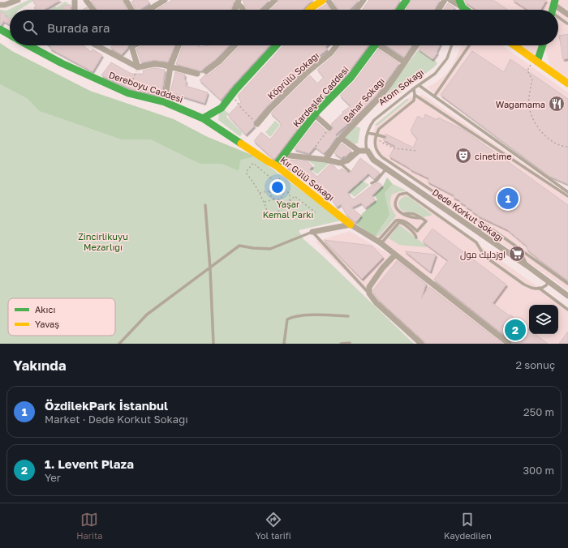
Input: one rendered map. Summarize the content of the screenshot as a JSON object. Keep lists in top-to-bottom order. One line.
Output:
{"streets":{"street":["Köprülü Sokağı","Dereboyu Caddesi","Kardeşler Caddesi","Bahar Sokağı","Kır Gülü Sokağı","Dede Korkut Sokağı"],"lane":["Atom Sokağı"]},"crossings":[["Dereboyu Caddesi","Kır Gülü Sokağı"],["Atom Sokağı","Dede Korkut Sokağı"],["Kardeşler Caddesi","Kır Gülü Sokağı"]],"parks":["Yaşar Kemal Parkı","Zincirlikuyu Mezarlığı"],"places":{"restaurant":["Wagamama"],"theatre":["cinetime"],"supermarket":["اوزدليك مول"]},"legend":["Akıcı","Yavaş"],"page":{"search":"Burada ara","pins":["1","2"],"heading":["Yakında","2 sonuç"],"list":[{"mark":"1","name":"ÖzdilekPark İstanbul","note":"Market · Dede Korkut Sokağı","value":"250 m"},{"mark":"2","name":"1. Levent Plaza","note":"Yer","value":"300 m"}],"nav":["Harita","Yol tarifi","Kaydedilen"]}}
